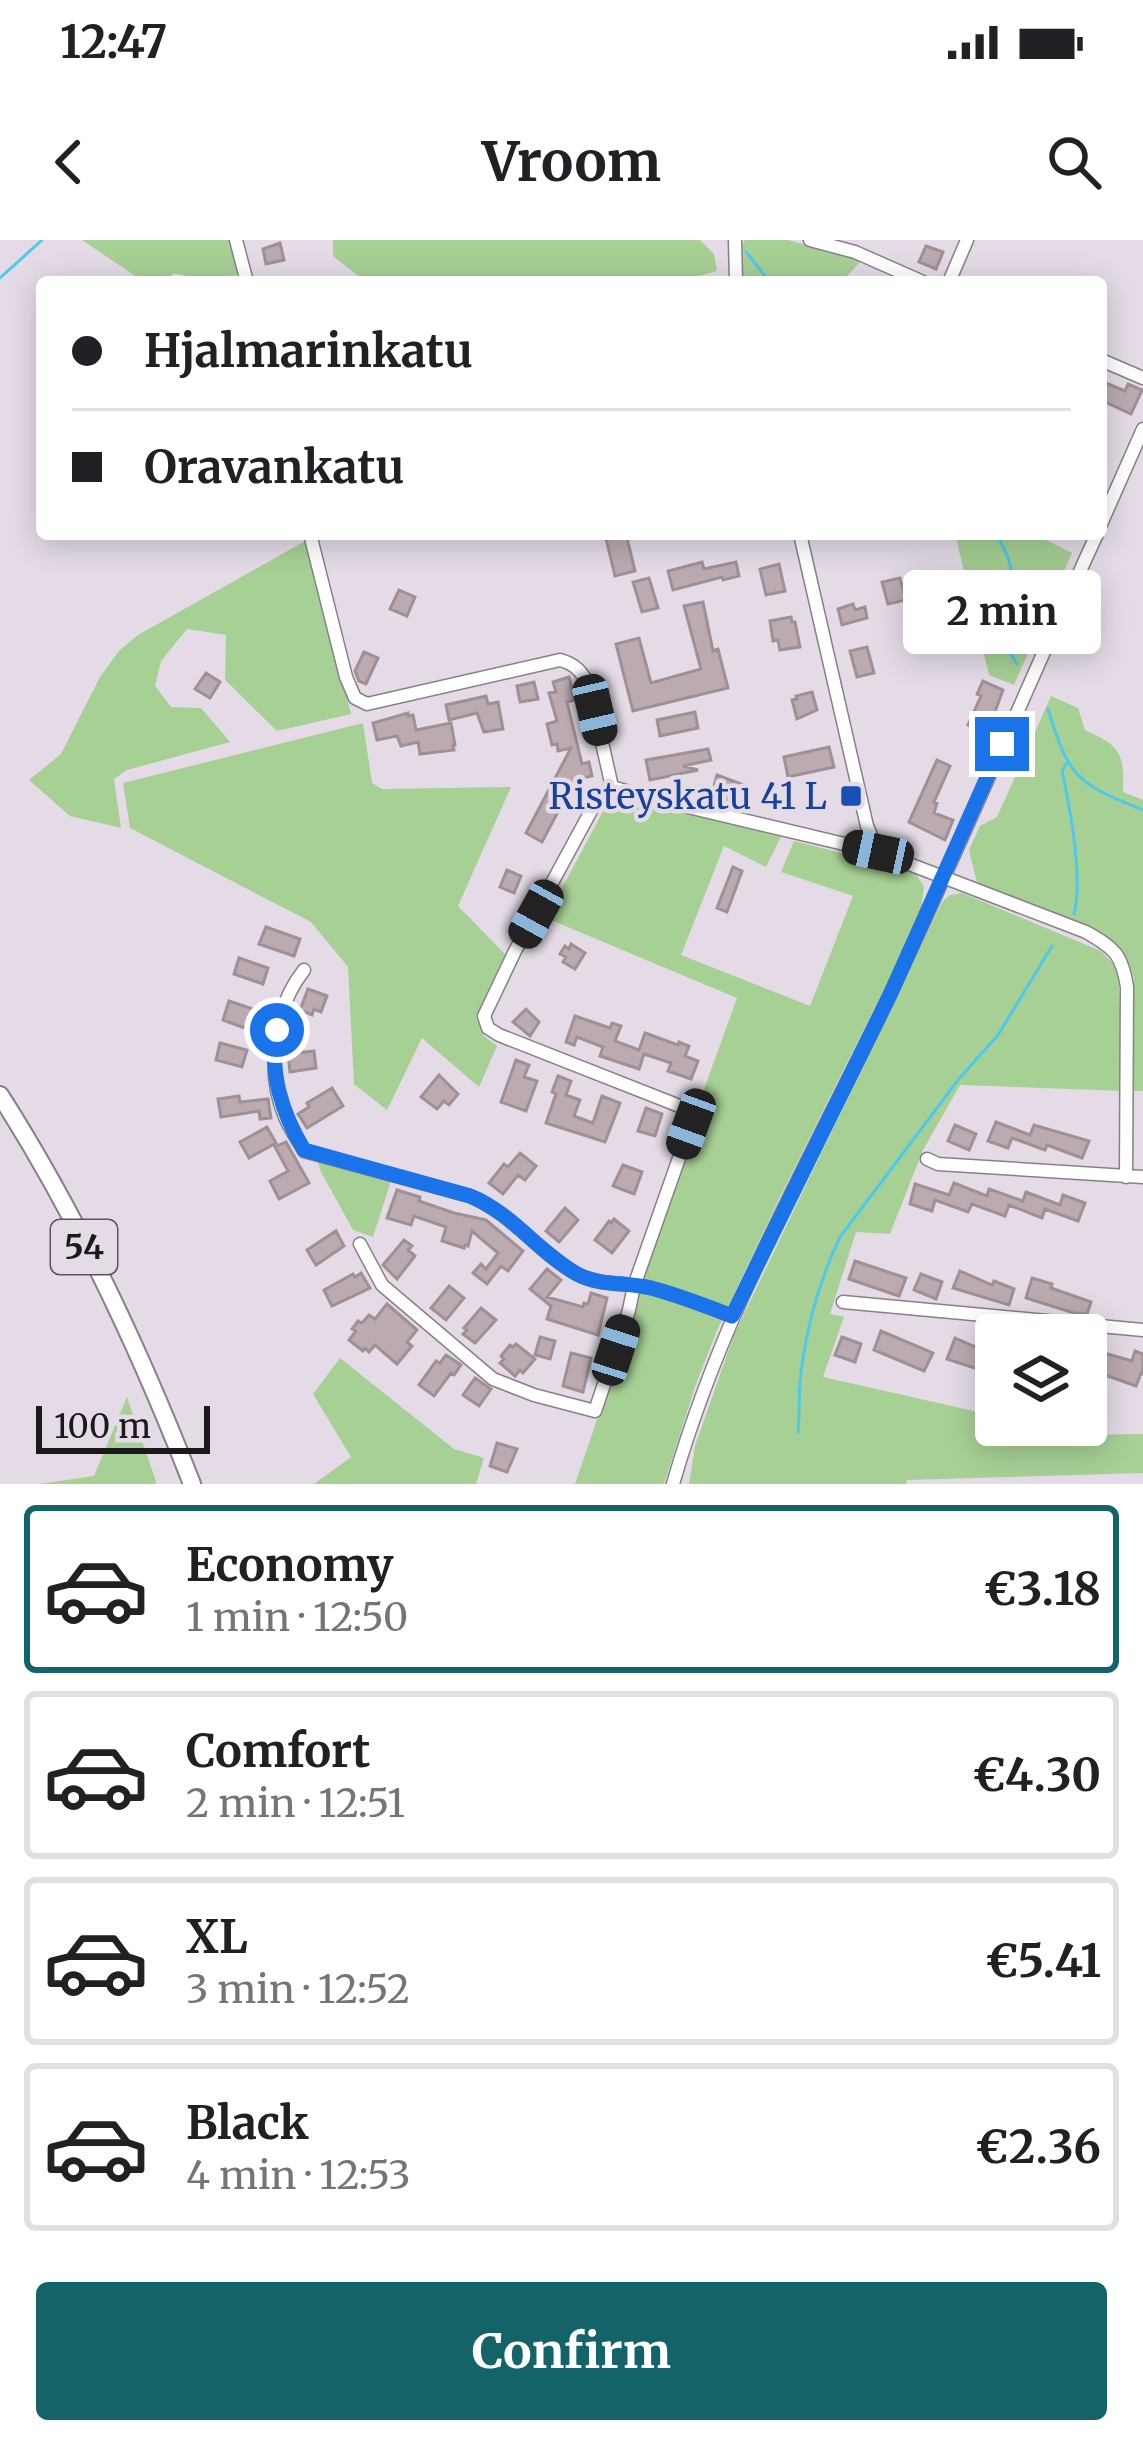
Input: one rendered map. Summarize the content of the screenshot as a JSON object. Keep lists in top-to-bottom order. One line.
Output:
{"streets":{"main road":["54"]},"places":{"transit":["Risteyskatu 41 L"]},"scale_bar":"100 m","page":{"status":"12:47","header":"Vroom","banner":["Hjalmarinkatu","Oravankatu"],"bubble":"2 min","scale":"100 m","list":[{"name":"Economy","note":"1 min · 12:50","value":"€3.18"},{"name":"Comfort","note":"2 min · 12:51","value":"€4.30"},{"name":"XL","note":"3 min · 12:52","value":"€5.41"},{"name":"Black","note":"4 min · 12:53","value":"€2.36"}],"buttons":"Confirm"}}
